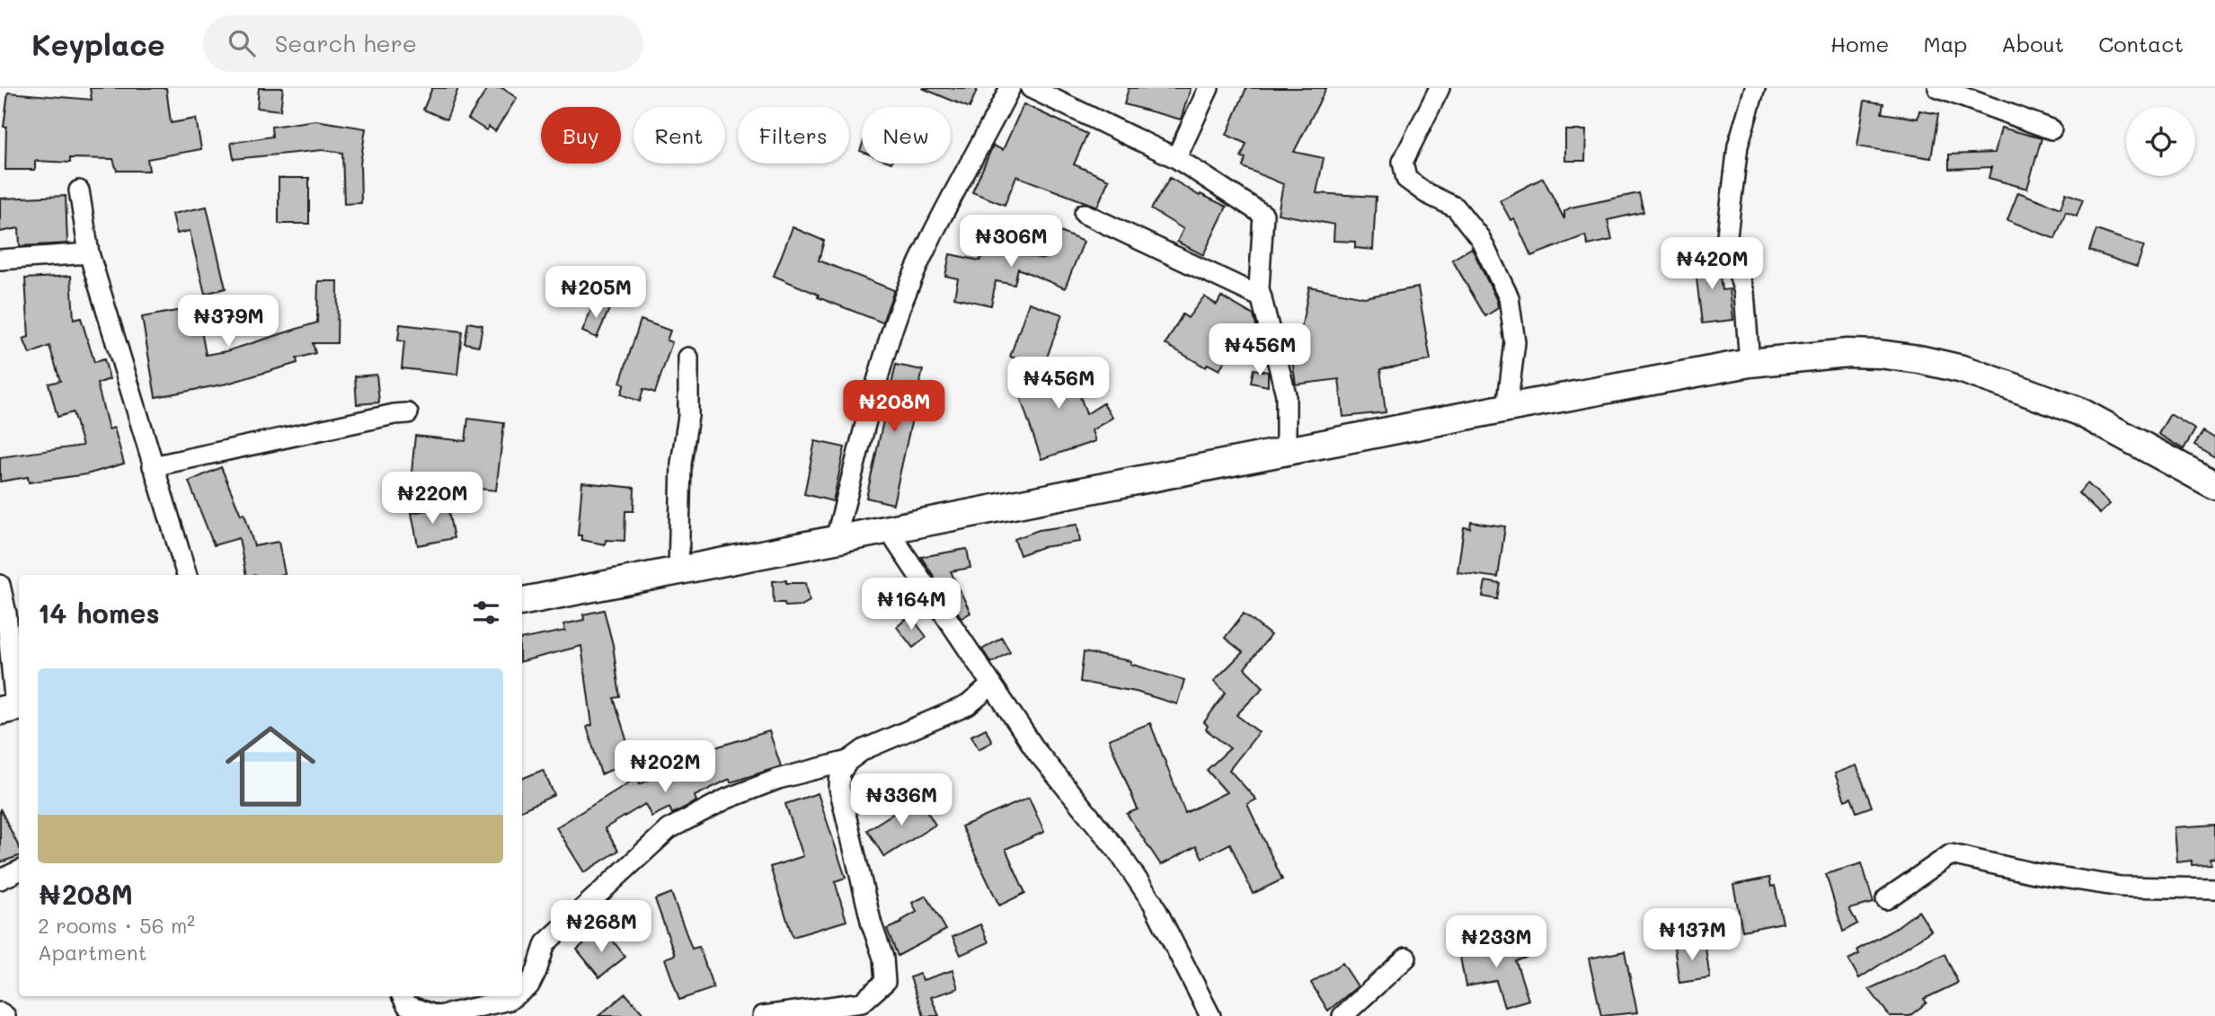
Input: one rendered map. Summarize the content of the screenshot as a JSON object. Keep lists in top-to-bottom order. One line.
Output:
{"page":{"header":"Keyplace","search":"Search here","nav":["Home","Map","About","Contact"],"chip":["Buy","Rent","Filters","New"],"price":["₦306M","₦420M","₦205M","₦379M","₦456M","₦456M","₦208M","₦220M","₦164M","₦202M","₦336M","₦268M","₦137M","₦233M"],"heading":"14 homes","list":[{"name":"₦208M","note":"2 rooms · 56 m² · Apartment"}]}}
